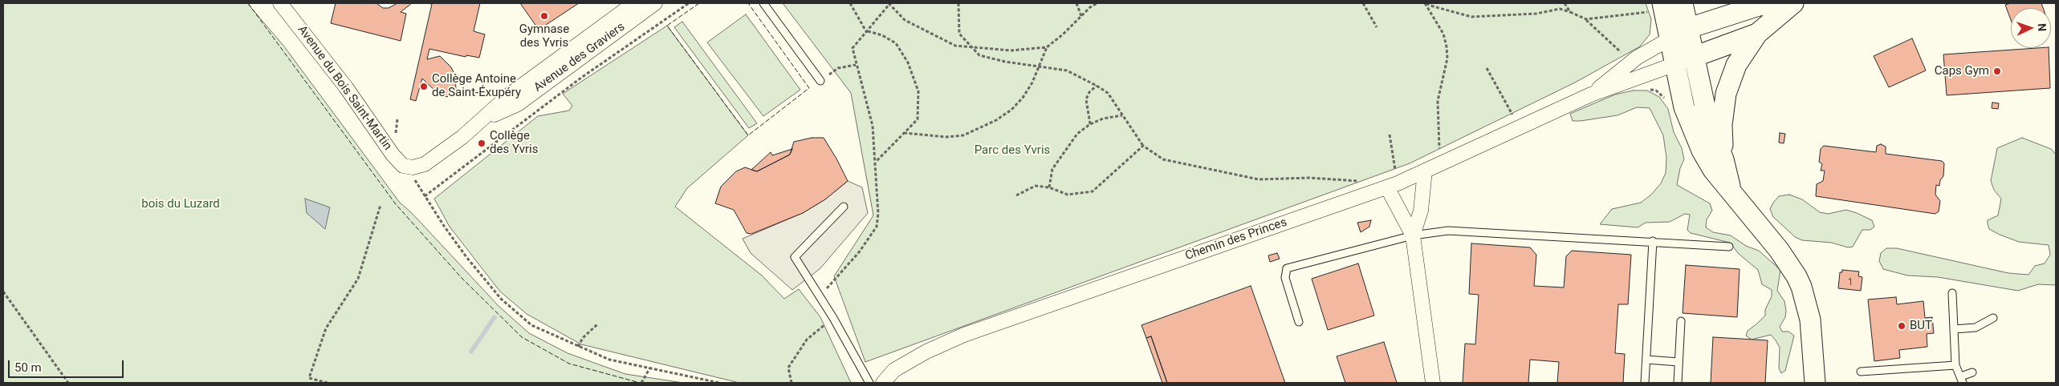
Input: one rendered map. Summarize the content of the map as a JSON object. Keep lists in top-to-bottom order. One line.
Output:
{"streets":{"street":["Avenue des Graviers","Avenue du Bois Saint-Martin","Chemin des Princes"]},"crossings":[["Avenue des Graviers","Avenue du Bois Saint-Martin"]],"parks":["Parc des Yvris","bois du Luzard"],"places":["Gymnase des Yvris","Caps Gym","Collège Antoine de Saint-Éxupéry","Collège des Yvris","BUT"],"house_numbers":["1"],"scale_bar":"50 m","north":"right"}
